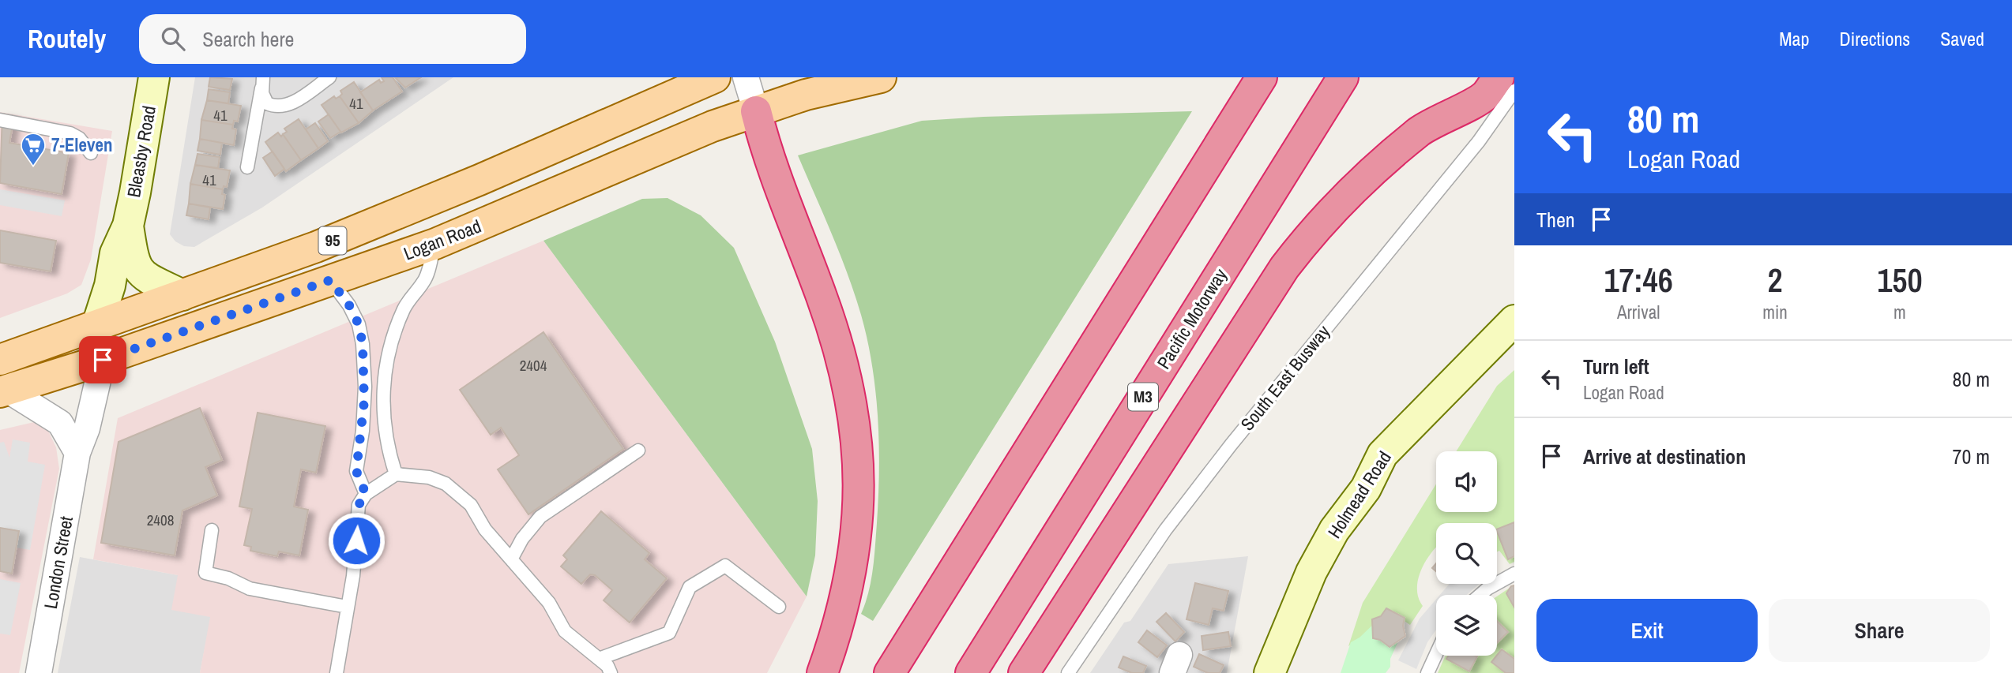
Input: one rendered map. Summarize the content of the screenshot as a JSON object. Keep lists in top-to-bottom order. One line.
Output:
{"streets":{"highway":["Pacific Motorway","M3"],"main road":["Logan Road","95"],"street":["Bleasby Road","Holmead Road","London Street"],"lane":["South East Busway"]},"crossings":[["Bleasby Road","95"],["Logan Road","London Street"]],"places":{"supermarket":["7-Eleven"]},"house_numbers":["41","41","41","2404","2408"],"page":{"header":"Routely","search":"Search here","nav":["Map","Directions","Saved"],"turn":["80 m","Logan Road"],"then":"Then","eta":["17:46","Arrival","2","min","150","m"],"list":[{"name":"Turn left","note":"Logan Road","value":"80 m"},{"name":"Arrive at destination","value":"70 m"}],"buttons":["Exit","Share"]}}
